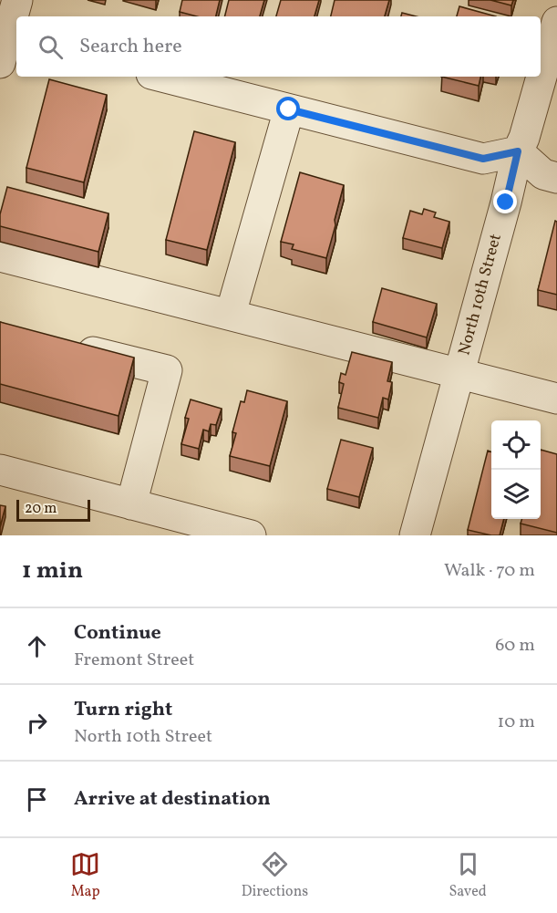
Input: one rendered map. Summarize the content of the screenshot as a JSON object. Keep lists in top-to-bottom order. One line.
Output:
{"streets":{"street":["North 10th Street"]},"scale_bar":"20 m","page":{"search":"Search here","scale":"20 m","heading":["1 min","Walk · 70 m"],"list":[["Continue","Fremont Street","60 m"],["Turn right","North 10th Street","10 m"],"Arrive at destination"],"nav":["Map","Directions","Saved"]}}
